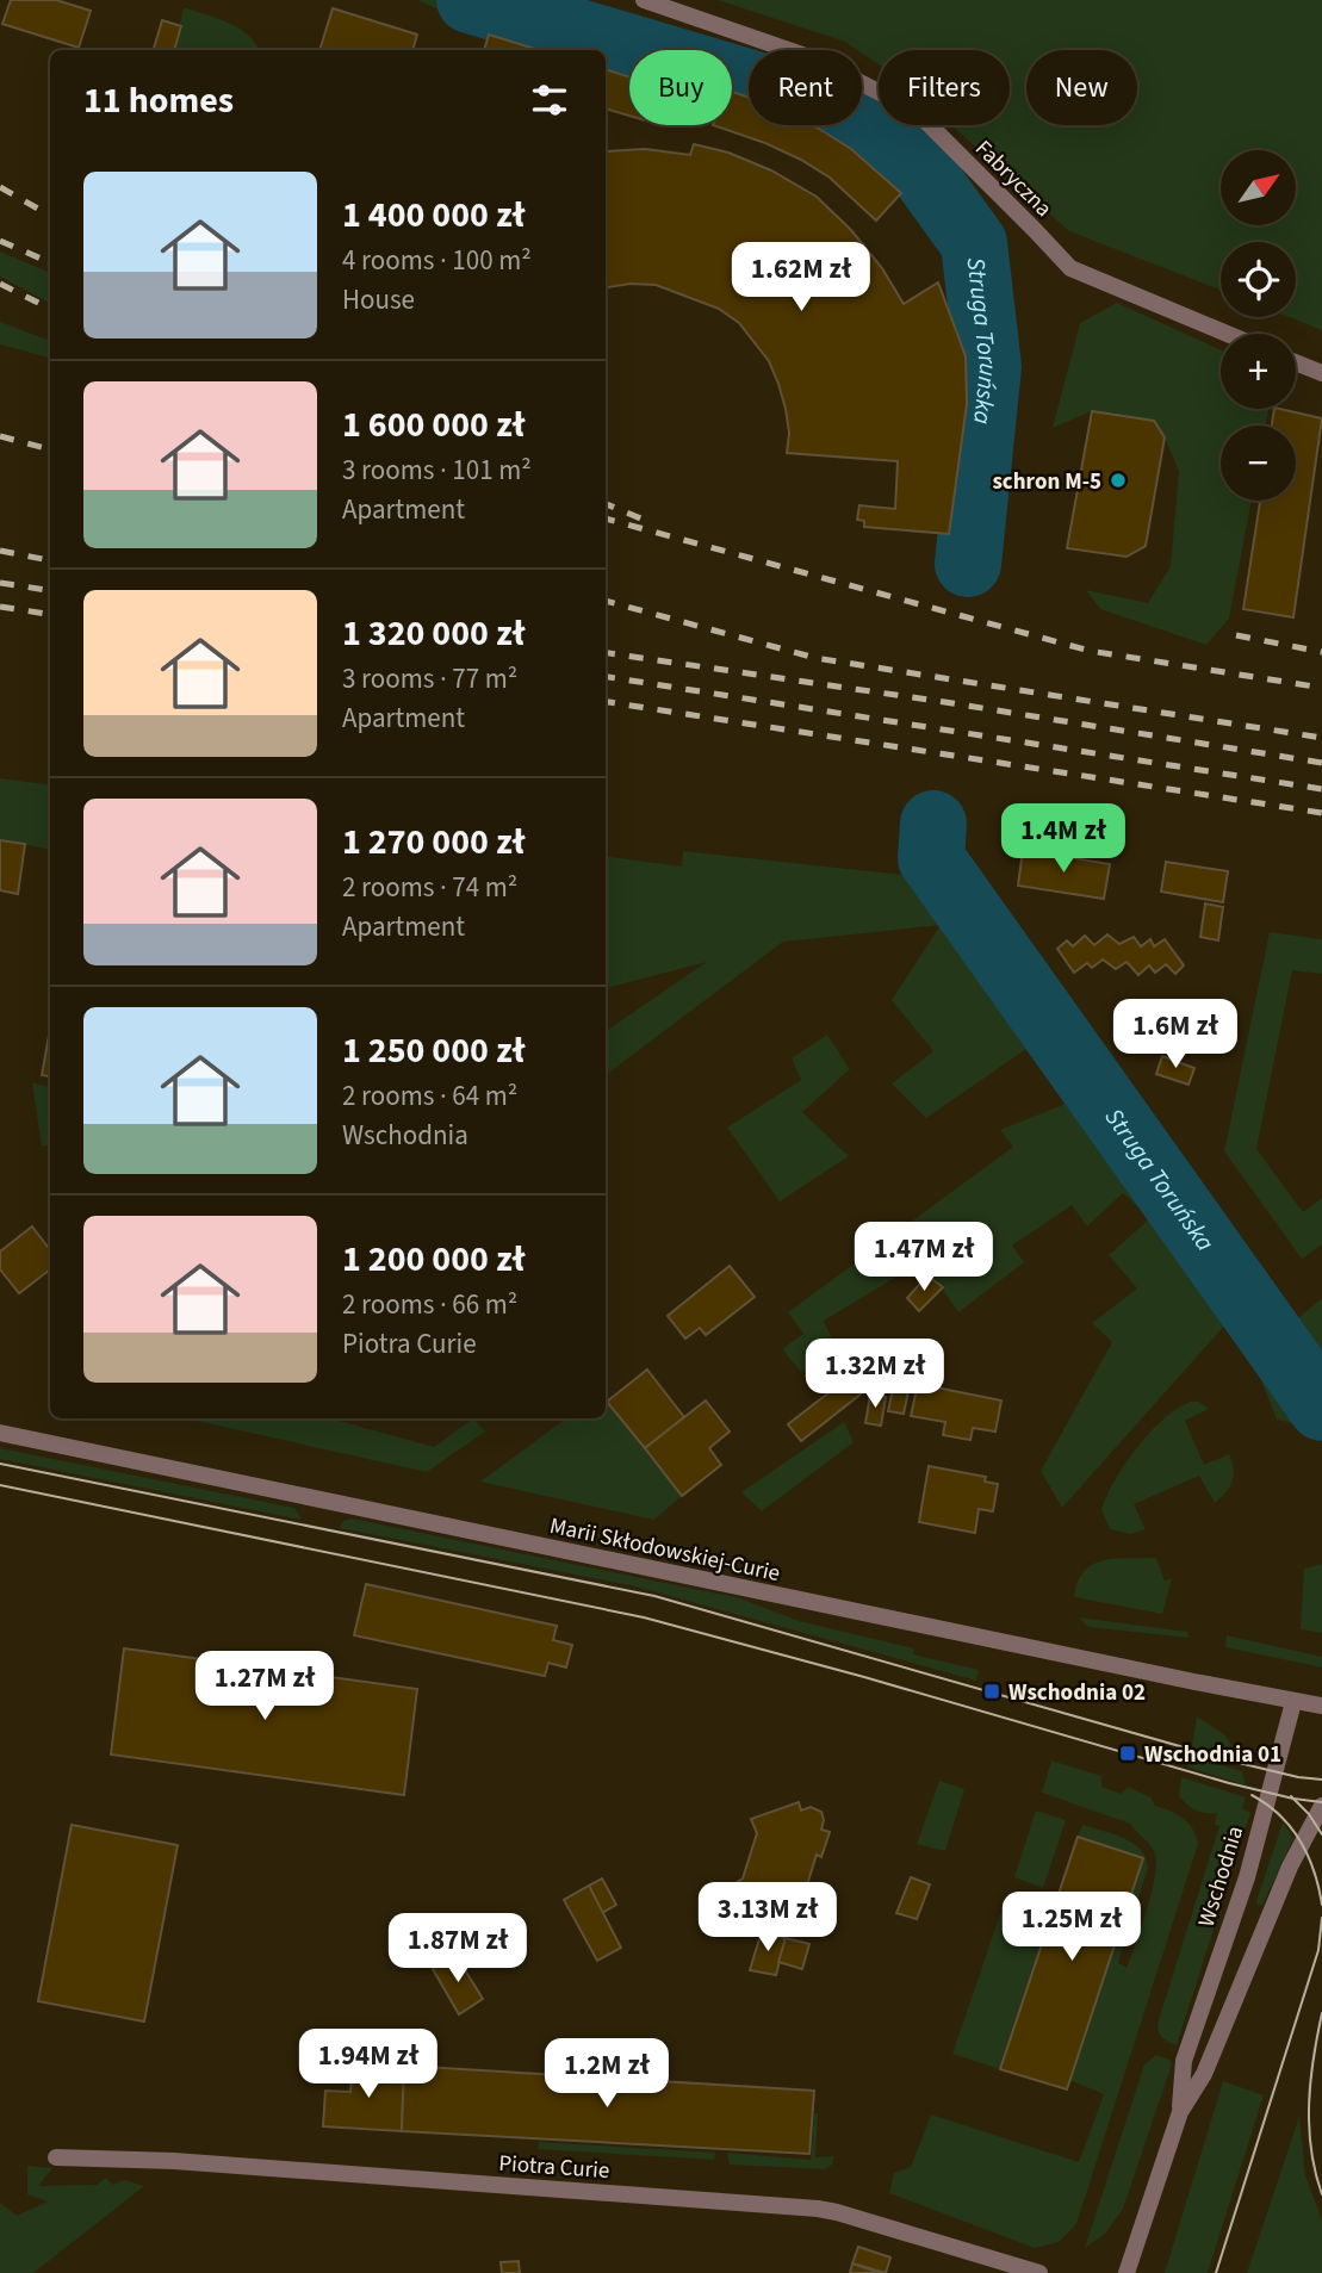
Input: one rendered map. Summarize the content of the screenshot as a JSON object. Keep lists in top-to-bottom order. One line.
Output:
{"streets":{"street":["Fabryczna","Marii Skłodowskiej-Curie","Wschodnia","Piotra Curie"]},"crossings":[["Marii Skłodowskiej-Curie","Wschodnia"]],"water":["Struga Toruńska"],"places":{"other":["schron M-5"],"transit":["Wschodnia 02","Wschodnia 01"]},"north":"top right","page":{"chip":["Buy","Rent","Filters","New"],"heading":"11 homes","map_buttons":["+","−"],"list":[{"name":"1 400 000 zł","note":"4 rooms · 100 m² · House"},{"name":"1 600 000 zł","note":"3 rooms · 101 m² · Apartment"},{"name":"1 320 000 zł","note":"3 rooms · 77 m² · Apartment"},{"name":"1 270 000 zł","note":"2 rooms · 74 m² · Apartment"},{"name":"1 250 000 zł","note":"2 rooms · 64 m² · Wschodnia"},{"name":"1 200 000 zł","note":"2 rooms · 66 m² · Piotra Curie"}],"price":["1.62M zł","1.4M zł","1.6M zł","1.47M zł","1.32M zł","1.27M zł","3.13M zł","1.25M zł","1.87M zł","1.94M zł","1.2M zł"]}}
